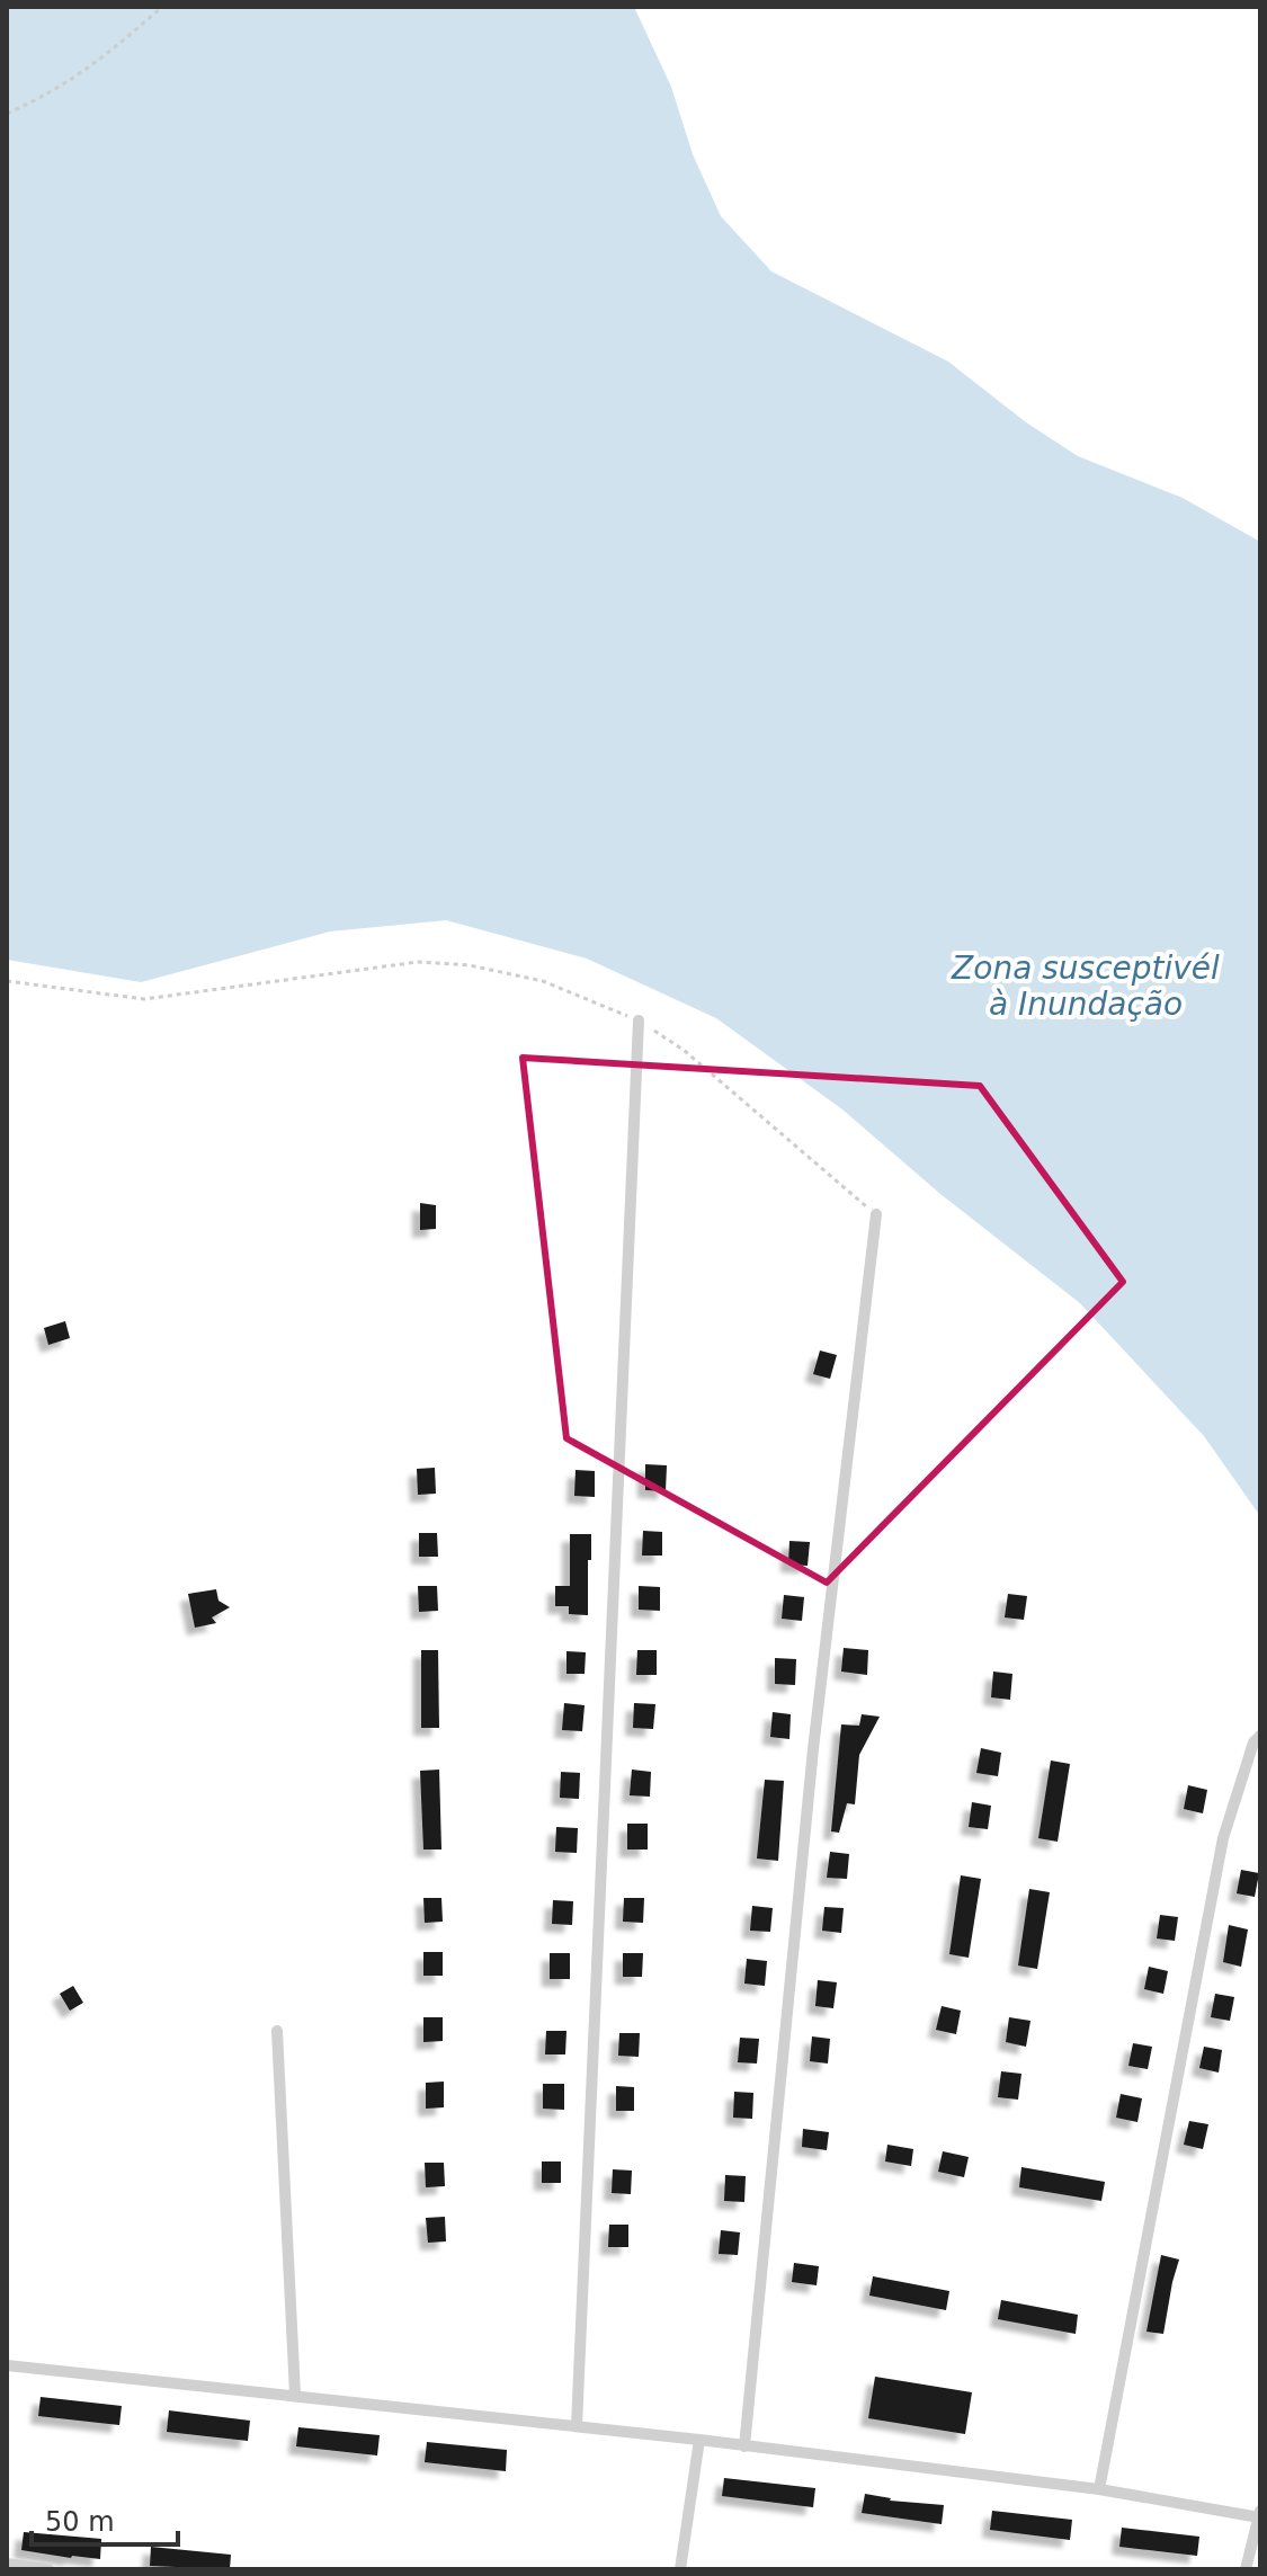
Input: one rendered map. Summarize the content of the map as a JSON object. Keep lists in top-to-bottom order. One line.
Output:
{"water":["Zona susceptivél à Inundação"],"scale_bar":"50 m"}
